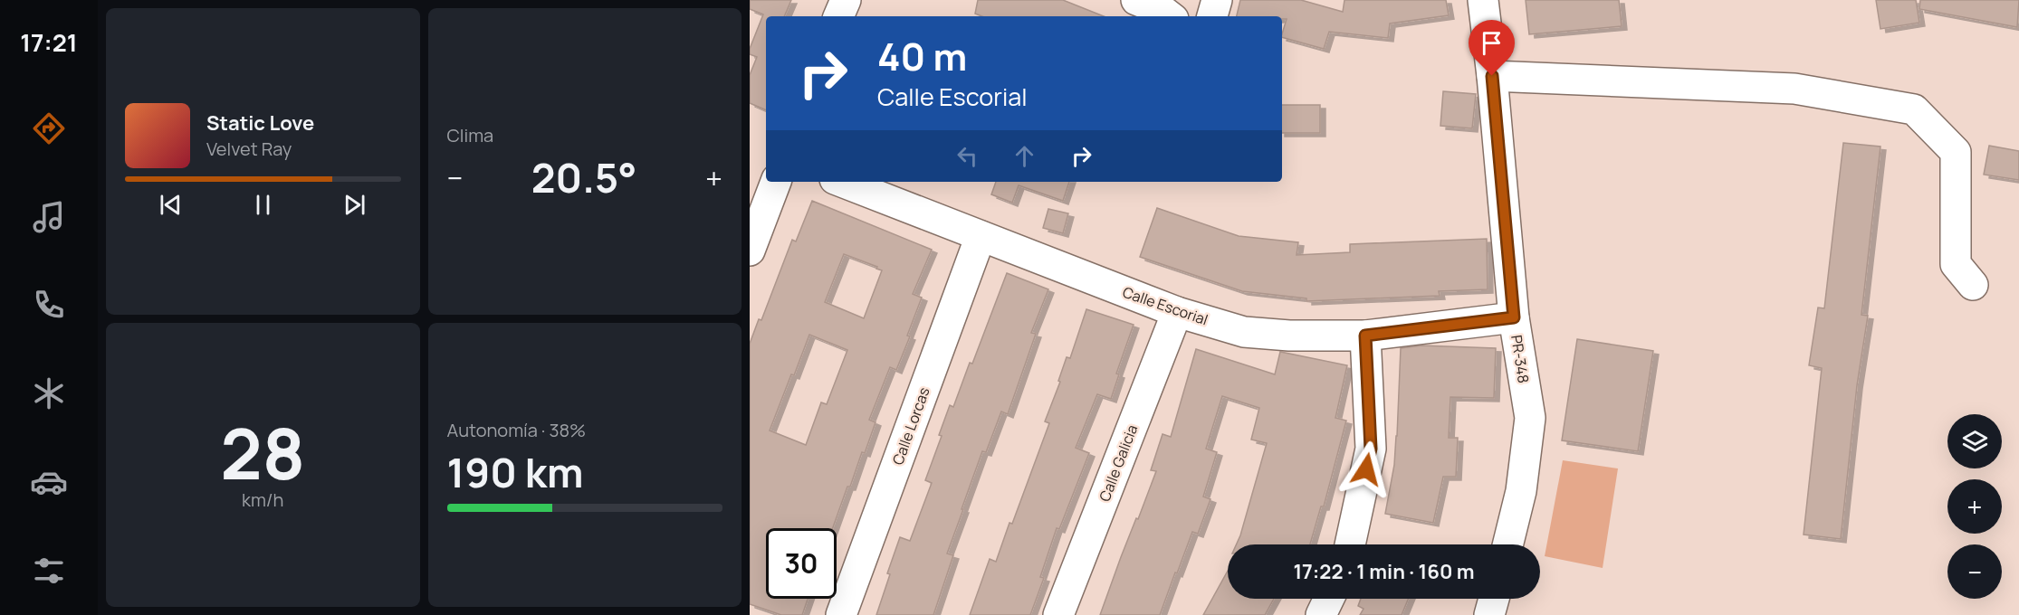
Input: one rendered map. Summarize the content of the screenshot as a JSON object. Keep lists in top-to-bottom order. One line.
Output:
{"streets":{"street":["Calle Escorial","PR-348","Calle Lorcas","Calle Galicia"]},"crossings":[["Calle Escorial","PR-348"],["Calle Escorial","Calle Lorcas"],["Calle Escorial","Calle Galicia"]],"page":{"tabs":"17:21","tile":["Clima",["28","km/h"],["Autonomía · 38%","190 km"]],"turn":["40 m","Calle Escorial"],"song":["Static Love","Velvet Ray"],"heat":["−","20.5°","+"],"map_buttons":["+","−"],"limit":"30","trip":"17:22 · 1 min · 160 m"}}
